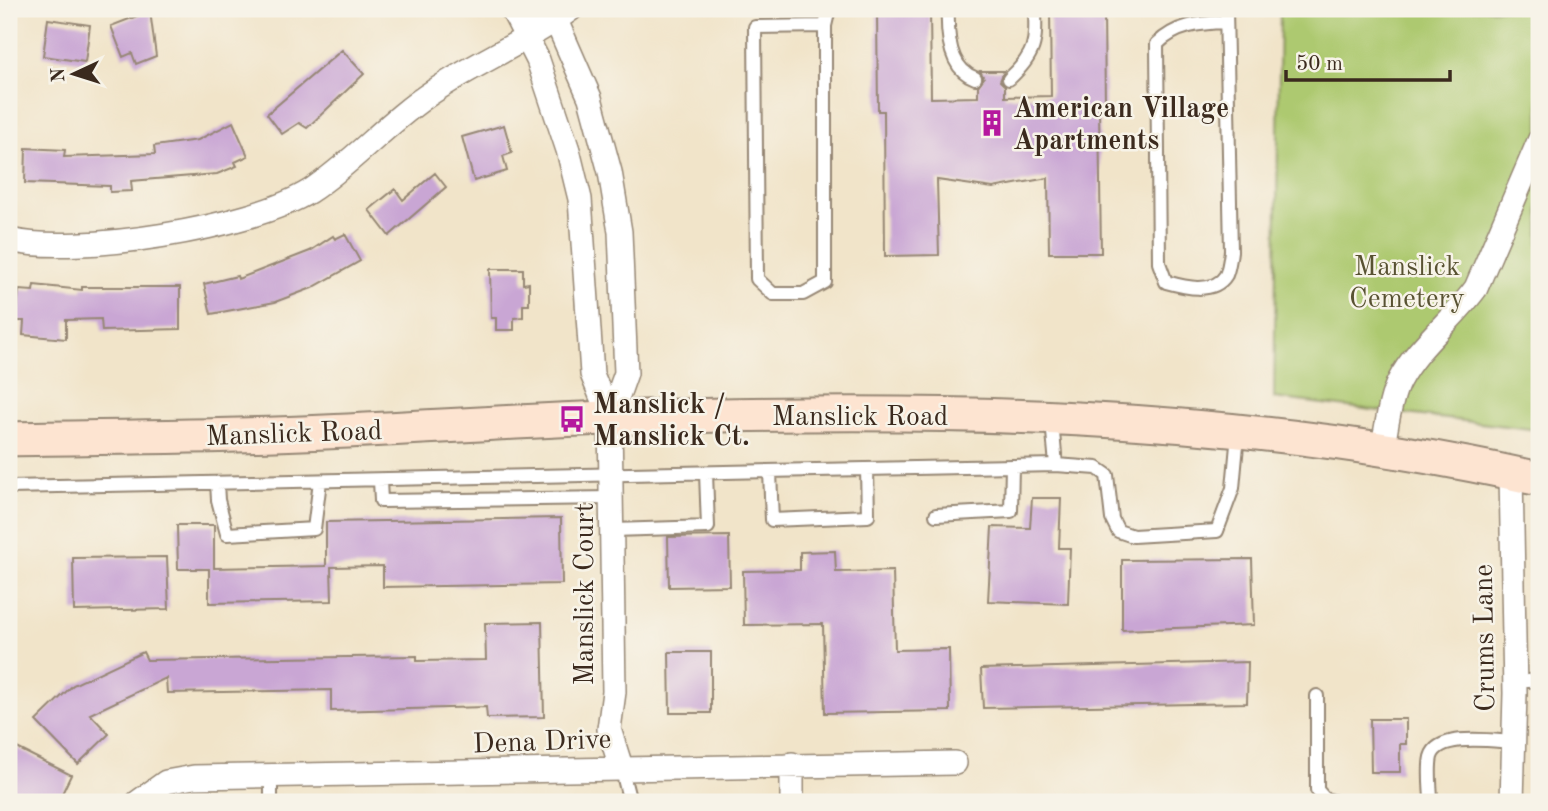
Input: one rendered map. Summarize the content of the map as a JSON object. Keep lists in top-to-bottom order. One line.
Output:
{"streets":{"main road":["Manslick Road"],"street":["Manslick Court","Crums Lane","Dena Drive"]},"crossings":[["Manslick Road","Manslick Court"],["Manslick Road","Crums Lane"],["Manslick Court","Dena Drive"]],"parks":["Manslick Cemetery"],"places":{"building":["American Village Apartments"],"bus stop":["Manslick / Manslick Ct."]},"scale_bar":"50 m","north":"left"}
